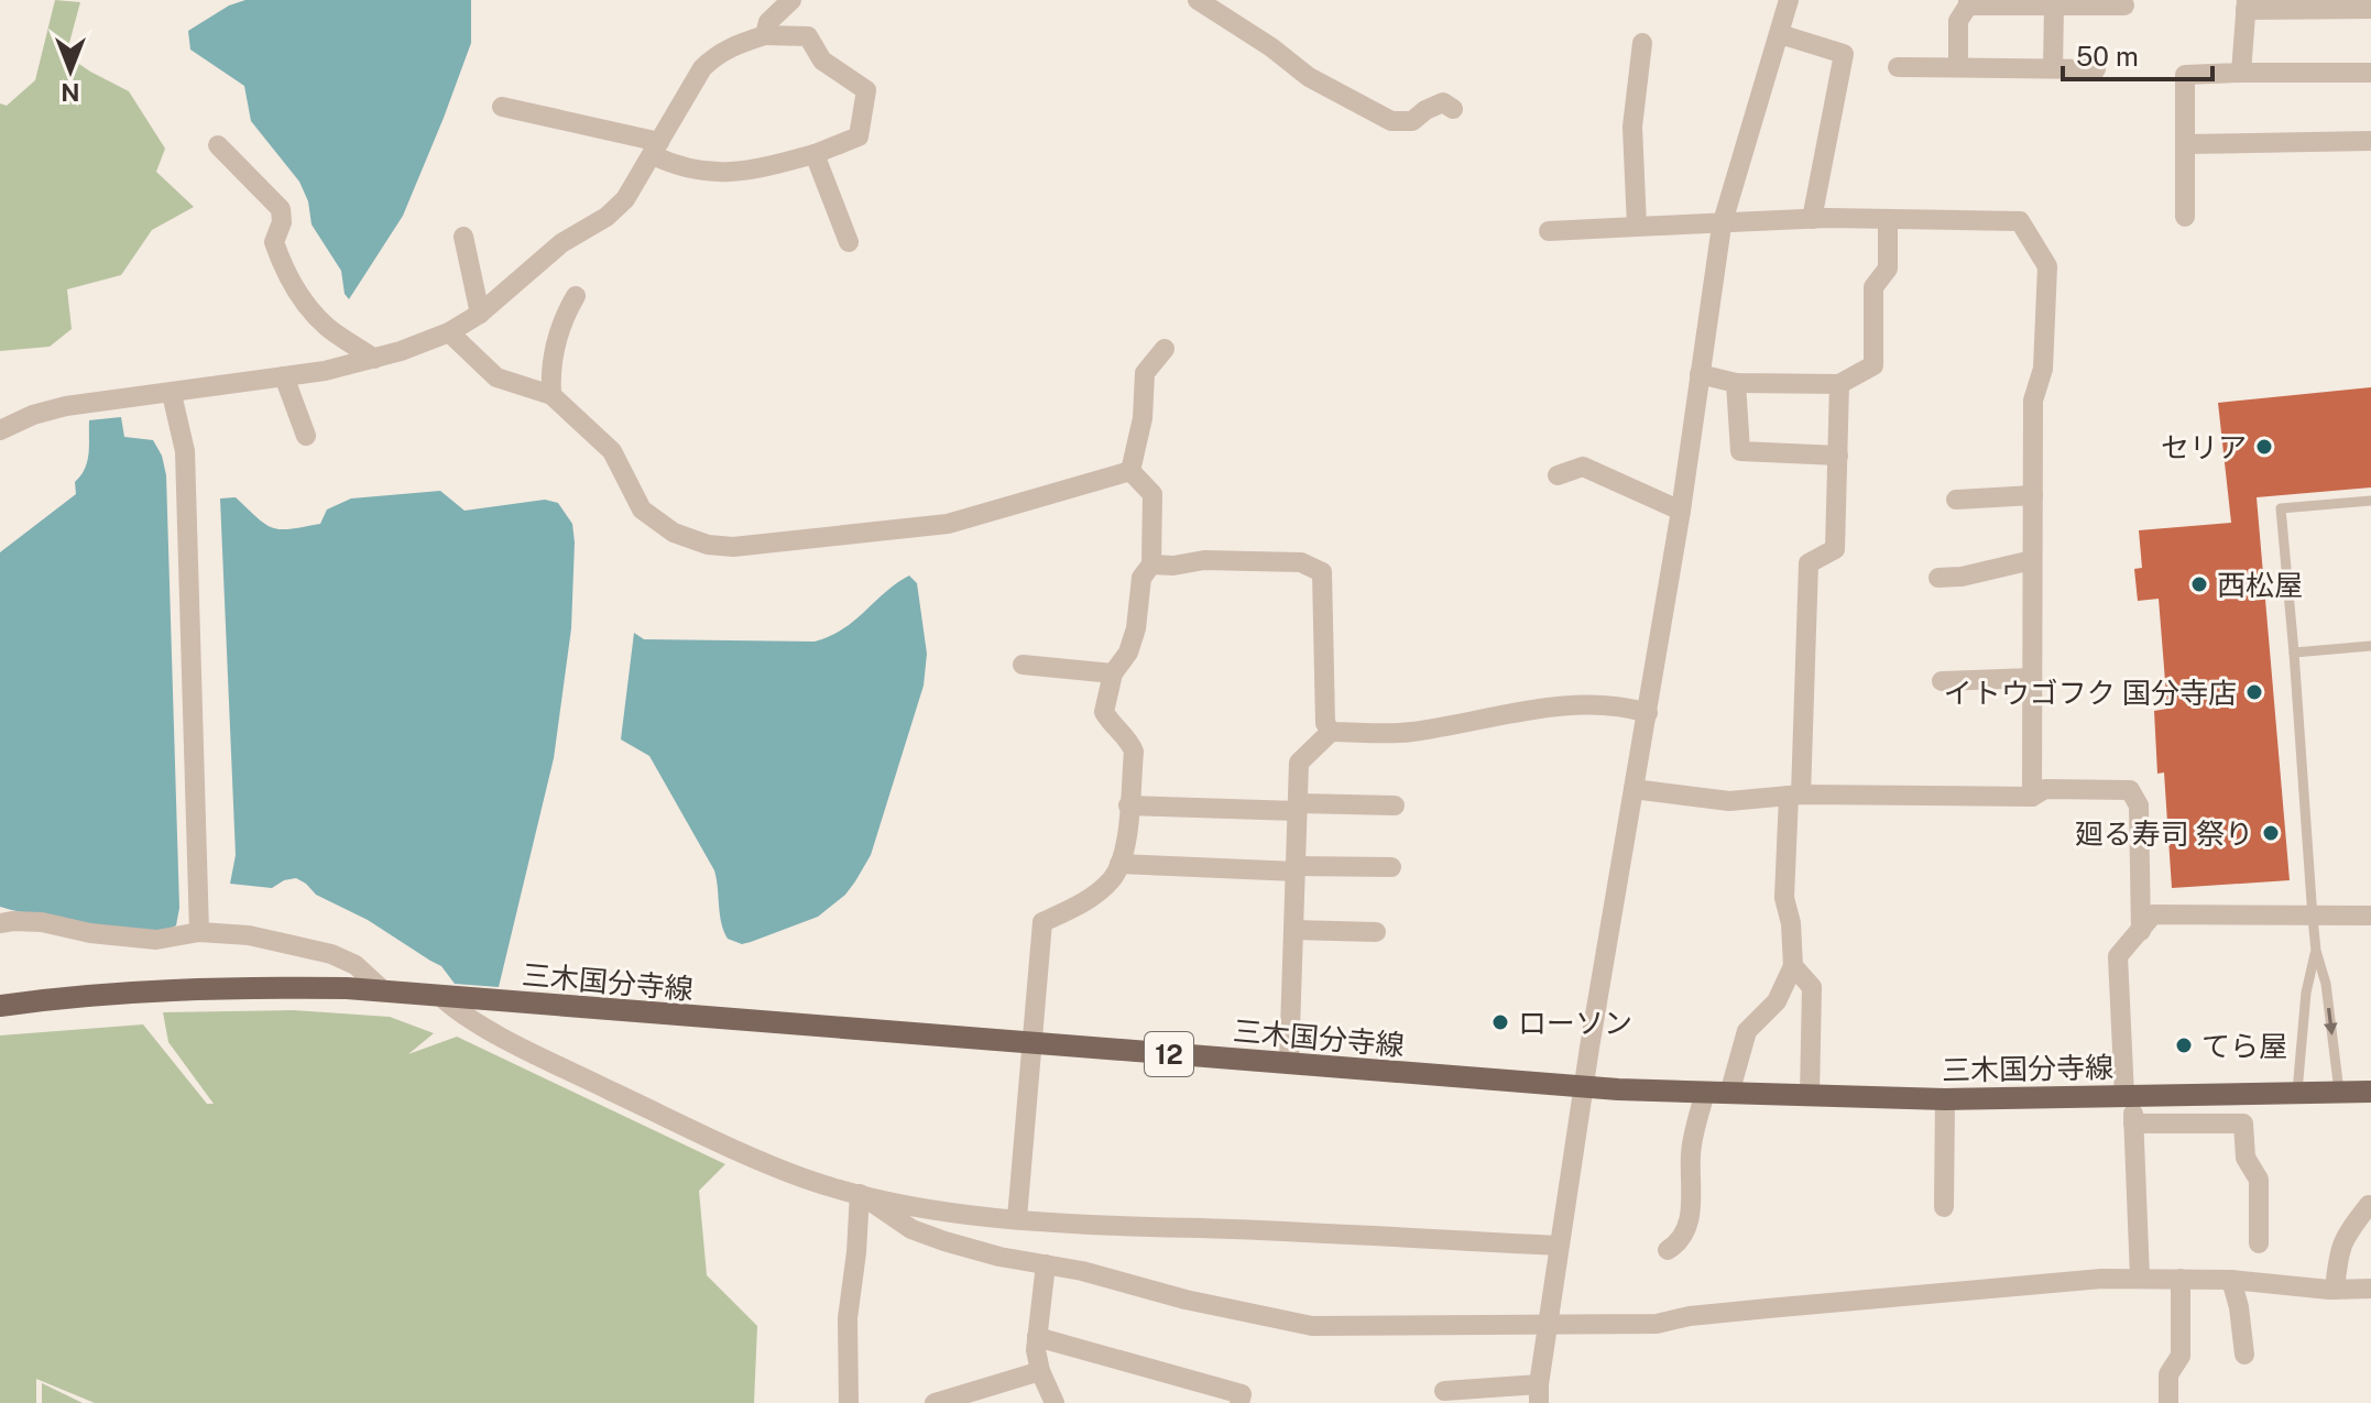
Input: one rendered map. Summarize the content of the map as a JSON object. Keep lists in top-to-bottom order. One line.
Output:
{"streets":{"main road":["三木国分寺線","12"]},"places":["セリア","西松屋","イトウゴフク 国分寺店","廻る寿司 祭り","ローソン","てら屋"],"scale_bar":"50 m","north":"bottom"}
